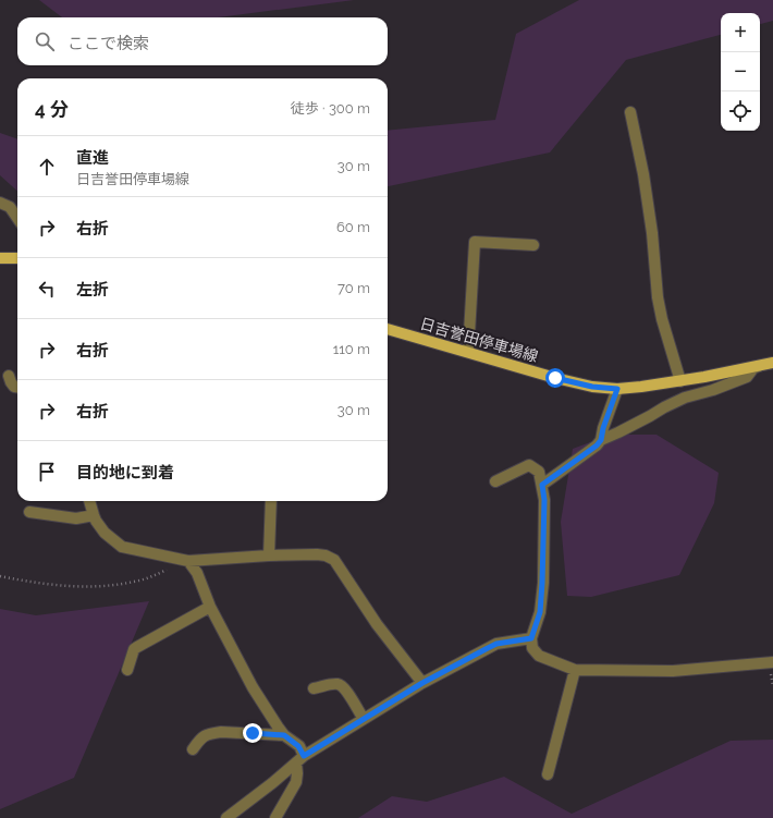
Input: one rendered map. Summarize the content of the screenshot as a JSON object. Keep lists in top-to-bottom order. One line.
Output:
{"streets":{"main road":["日吉誉田停車場線"]},"page":{"map_buttons":["+","−"],"search":"ここで検索","heading":["4 分","徒歩 · 300 m"],"list":[["直進","日吉誉田停車場線","30 m"],["右折","60 m"],["左折","70 m"],["右折","110 m"],["右折","30 m"],"目的地に到着"]}}
